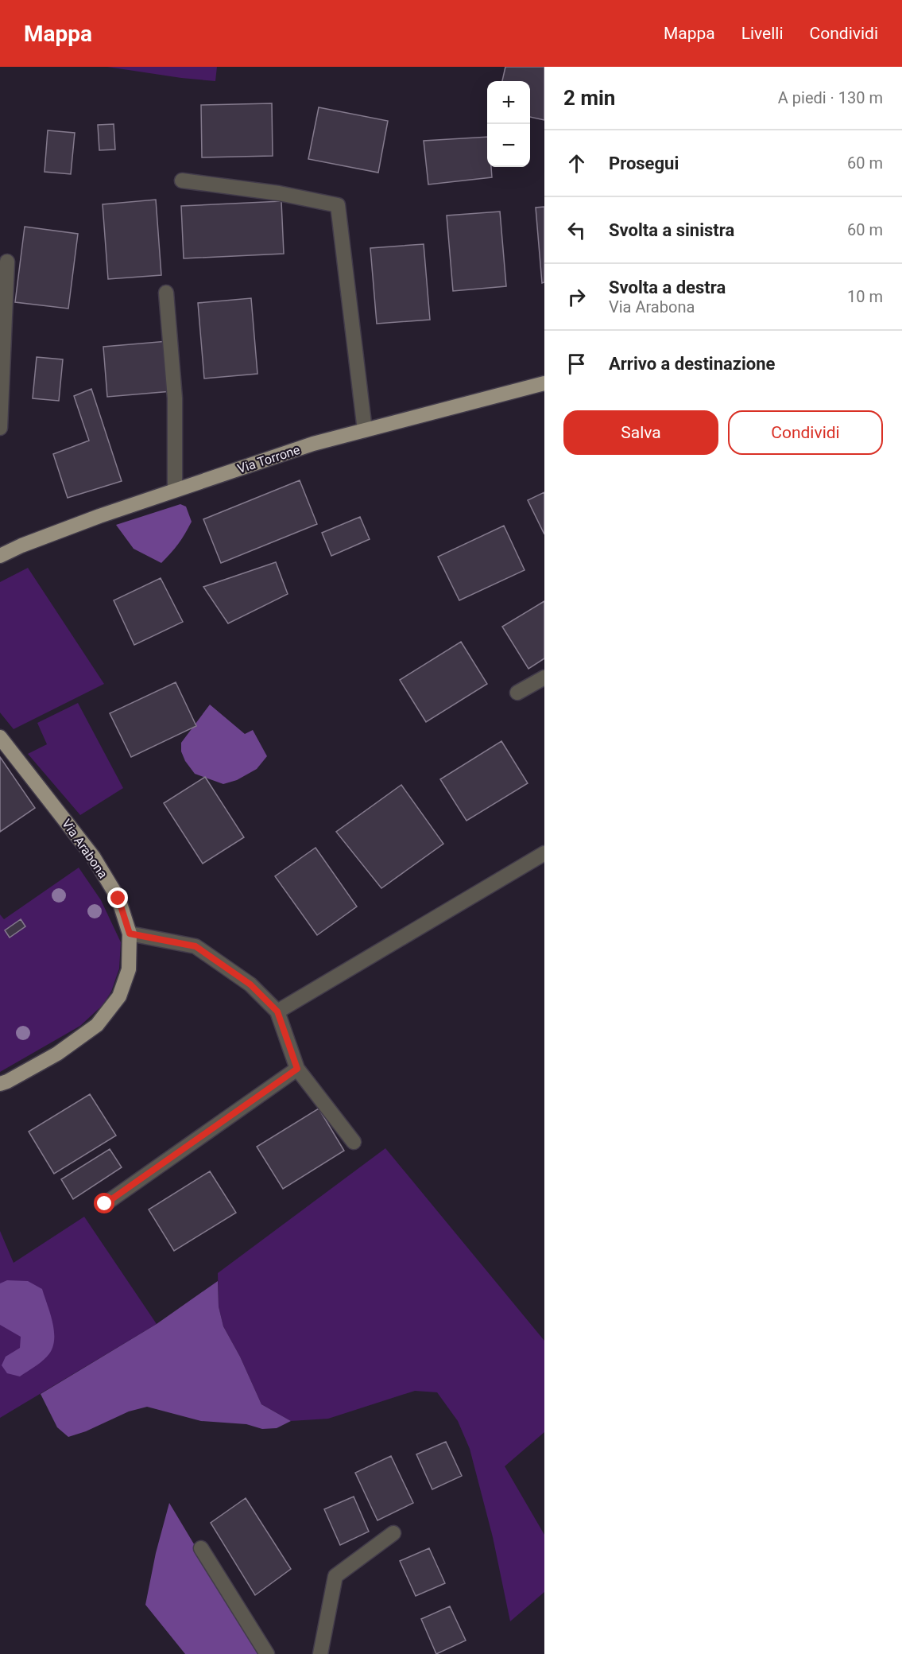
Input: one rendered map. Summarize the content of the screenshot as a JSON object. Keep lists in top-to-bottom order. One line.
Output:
{"streets":{"main road":["Via Torrone","Via Arabona"]},"page":{"header":"Mappa","nav":["Mappa","Livelli","Condividi"],"heading":["2 min","A piedi · 130 m"],"map_buttons":["+","−"],"list":[["Prosegui","60 m"],["Svolta a sinistra","60 m"],["Svolta a destra","Via Arabona","10 m"],"Arrivo a destinazione"],"buttons":["Salva","Condividi"]}}
